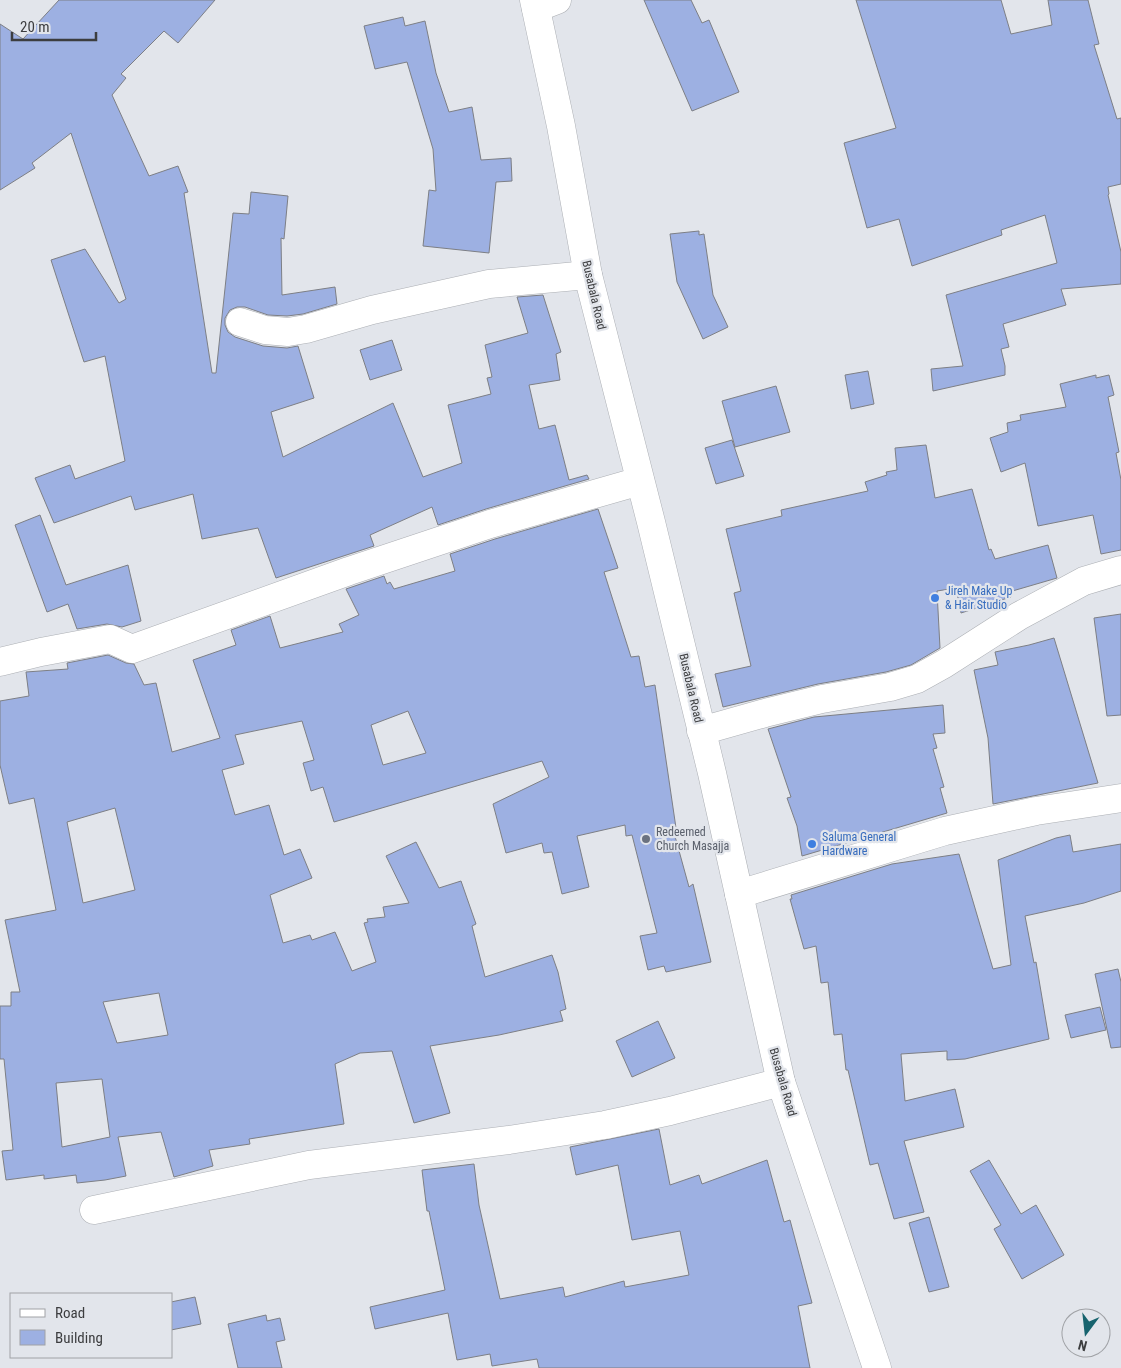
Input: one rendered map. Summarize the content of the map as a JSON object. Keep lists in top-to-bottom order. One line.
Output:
{"streets":{"street":["Busabala Road"]},"places":["Jireh Make Up & Hair Studio","Redeemed Church Masajja","Saluma General Hardware"],"legend":["Road","Building"],"scale_bar":"20 m","north":"bottom"}
